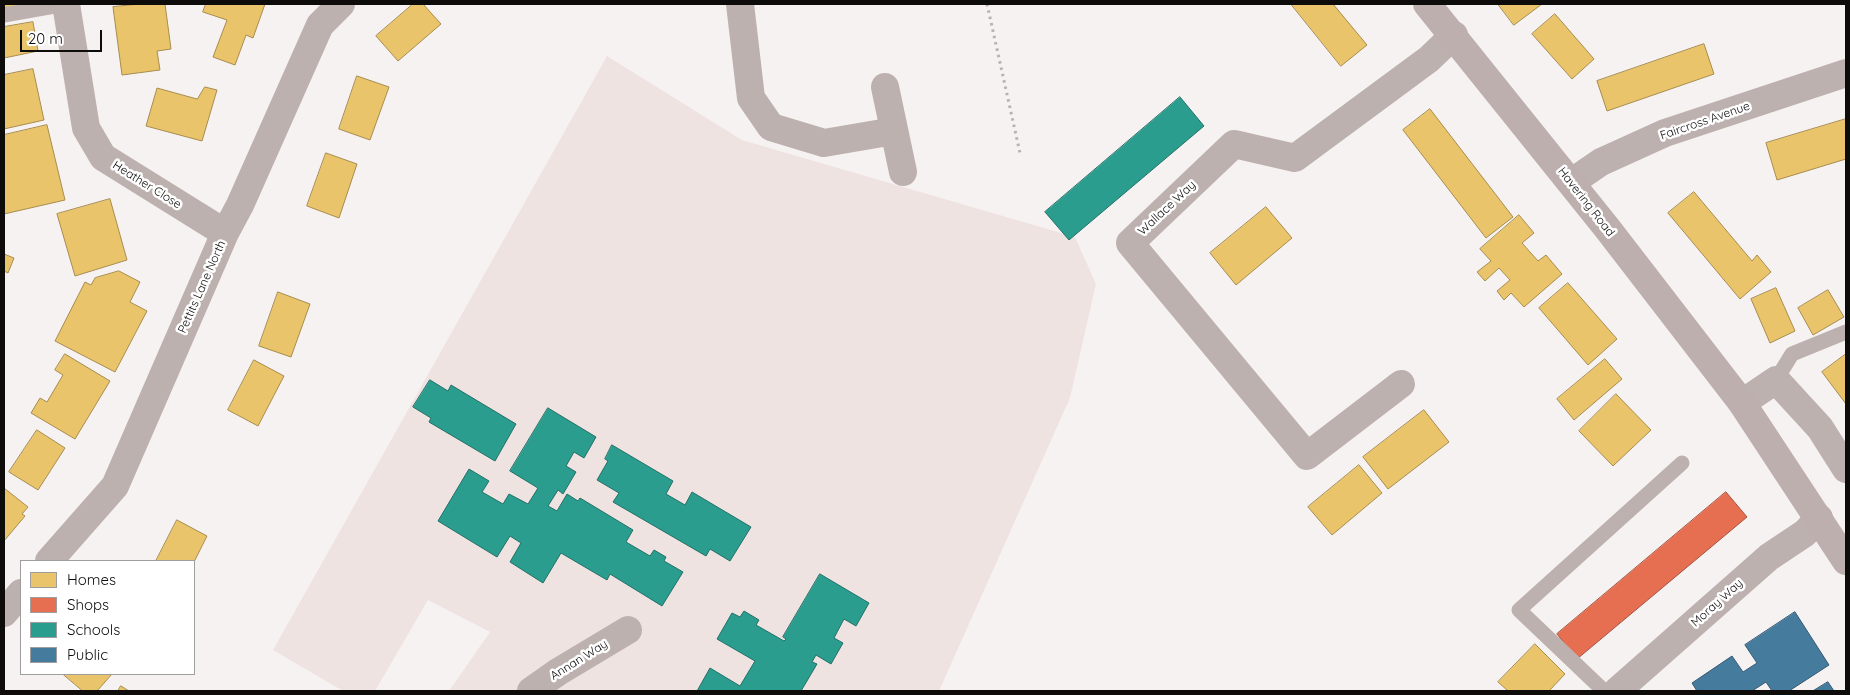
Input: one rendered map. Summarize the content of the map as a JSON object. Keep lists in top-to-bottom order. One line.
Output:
{"streets":{"main road":["Havering Road"],"street":["Faircross Avenue","Heather Close","Wallace Way","Pettits Lane North","Moray Way","Annan Way"]},"crossings":[["Faircross Avenue","Havering Road"],["Heather Close","Pettits Lane North"],["Havering Road","Wallace Way"],["Havering Road","Moray Way"]],"legend":["Homes","Shops","Schools","Public"],"scale_bar":"20 m"}
